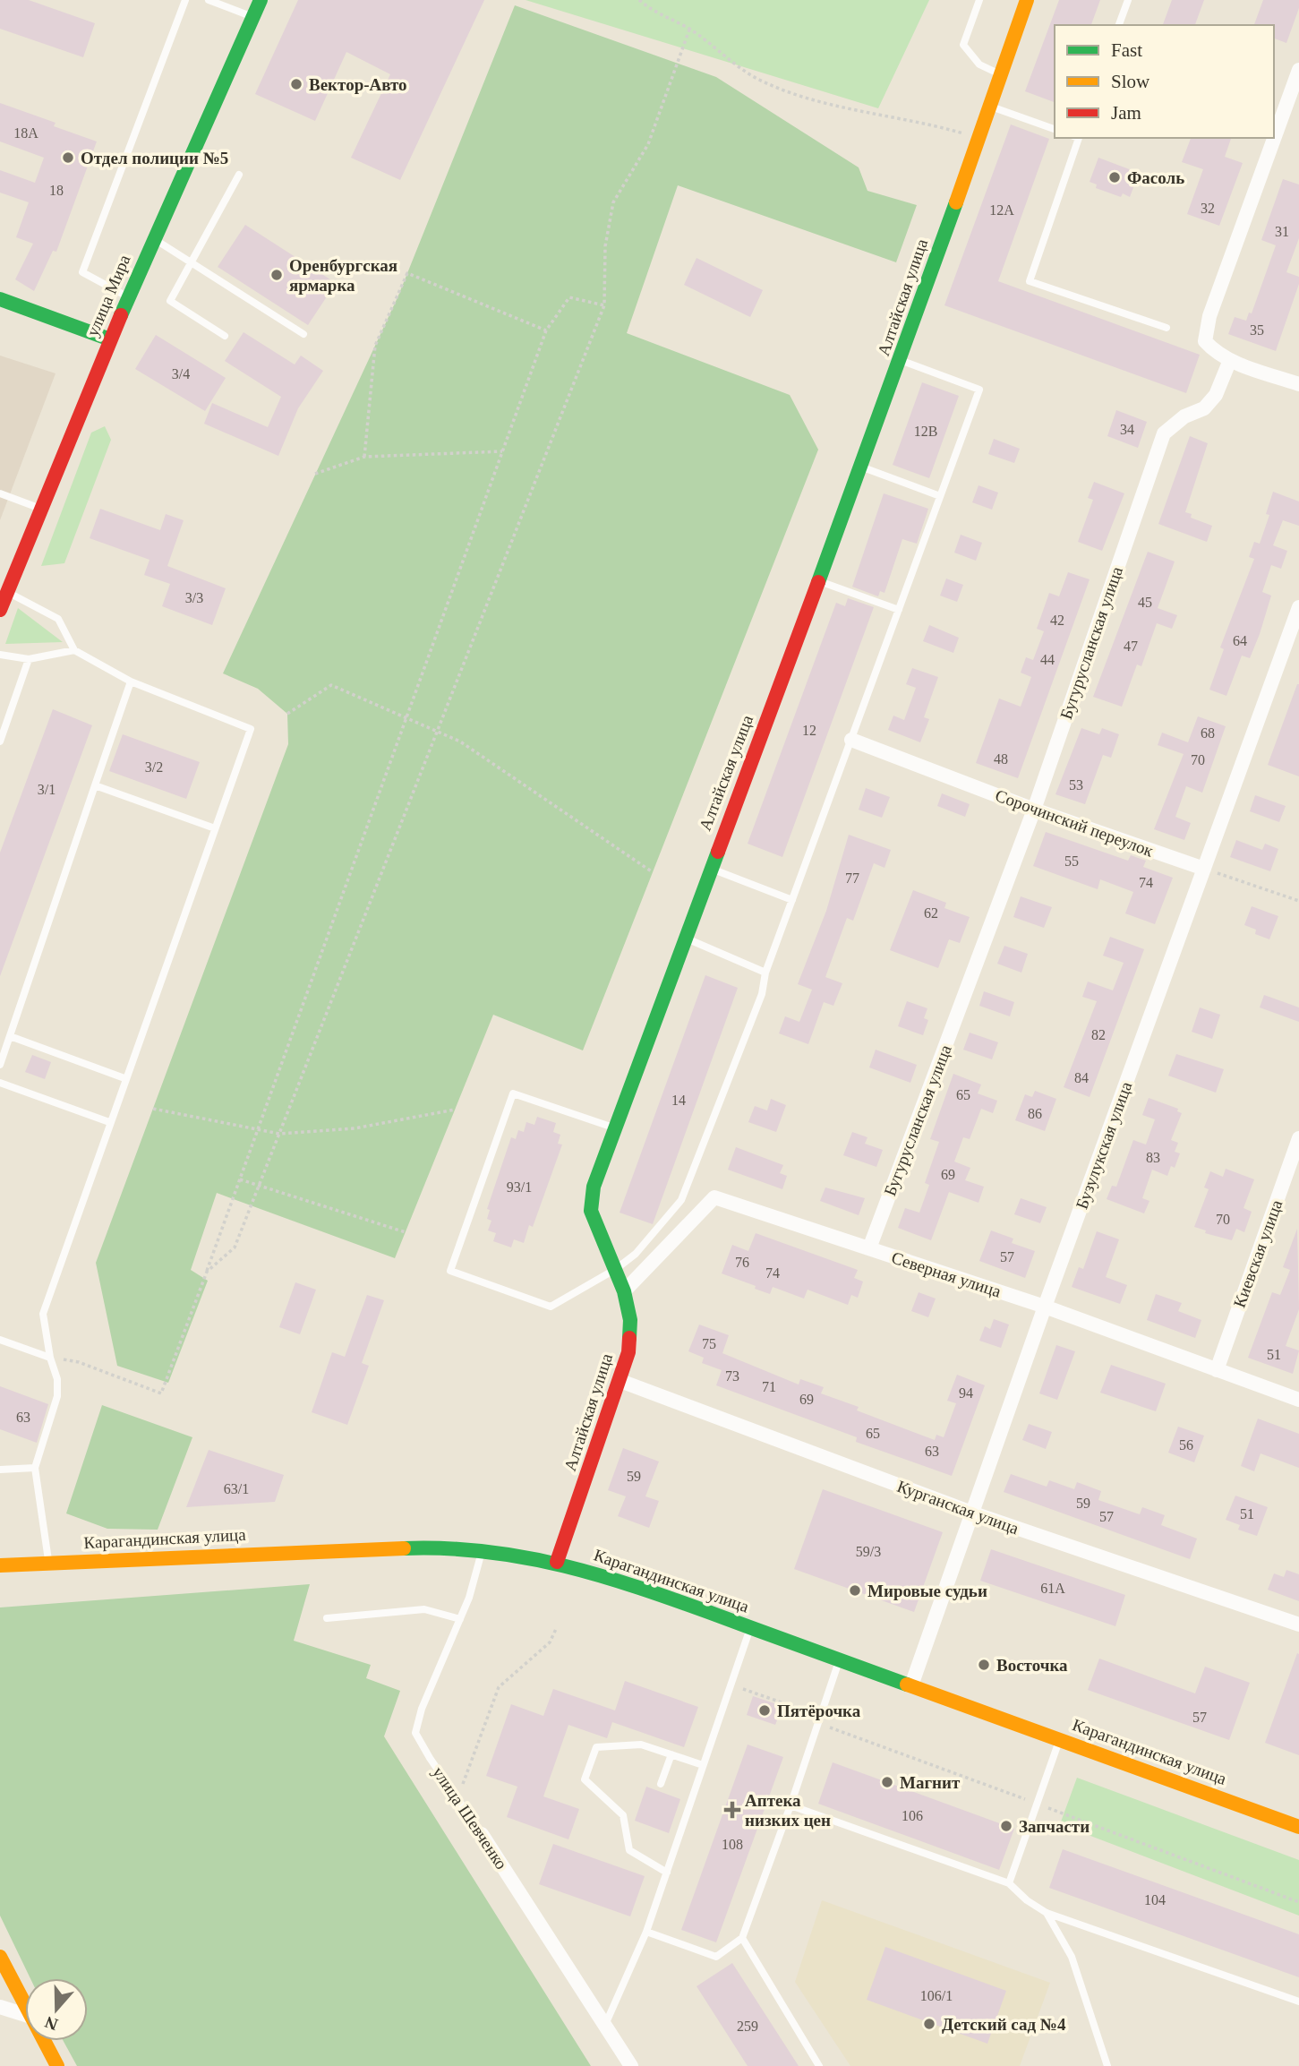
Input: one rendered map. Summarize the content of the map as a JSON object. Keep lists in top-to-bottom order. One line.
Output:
{"streets":{"main road":["улица Мира","Алтайская улица","Карагандинская улица"],"street":["Бугурусланская улица","Сорочинский переулок","Бузулукская улица","Киевская улица","Северная улица","Курганская улица","улица Шевченко"]},"crossings":[["Алтайская улица","Северная улица"],["Алтайская улица","Курганская улица"],["Алтайская улица","Карагандинская улица"],["Бугурусланская улица","Сорочинский переулок"],["Бугурусланская улица","Северная улица"],["Сорочинский переулок","Бузулукская улица"],["Бузулукская улица","Северная улица"],["Бузулукская улица","Курганская улица"],["Бузулукская улица","Карагандинская улица"],["Киевская улица","Северная улица"],["Карагандинская улица","улица Шевченко"]],"places":{"other":["Вектор-Авто","Отдел полиции №5","Фасоль","Оренбургская ярмарка","Мировые судьи","Восточка","Пятёрочка","Магнит","Запчасти","Детский сад №4"],"health":["Аптека низких цен"]},"house_numbers":["18А","18","32","12А","31","35","3/4","34","12В","3/3","45","42","64","47","44","12","68","48","70","3/2","53","3/1","55","77","74","62","82","84","65","14","86","83","69","93/1","70","57","76","74","75","51","73","71","94","69","63","65","56","63","59","63/1","59","51","57","59/3","61А","57","106","108","104","106/1","259"],"legend":["Fast","Slow","Jam"],"north":"bottom"}
